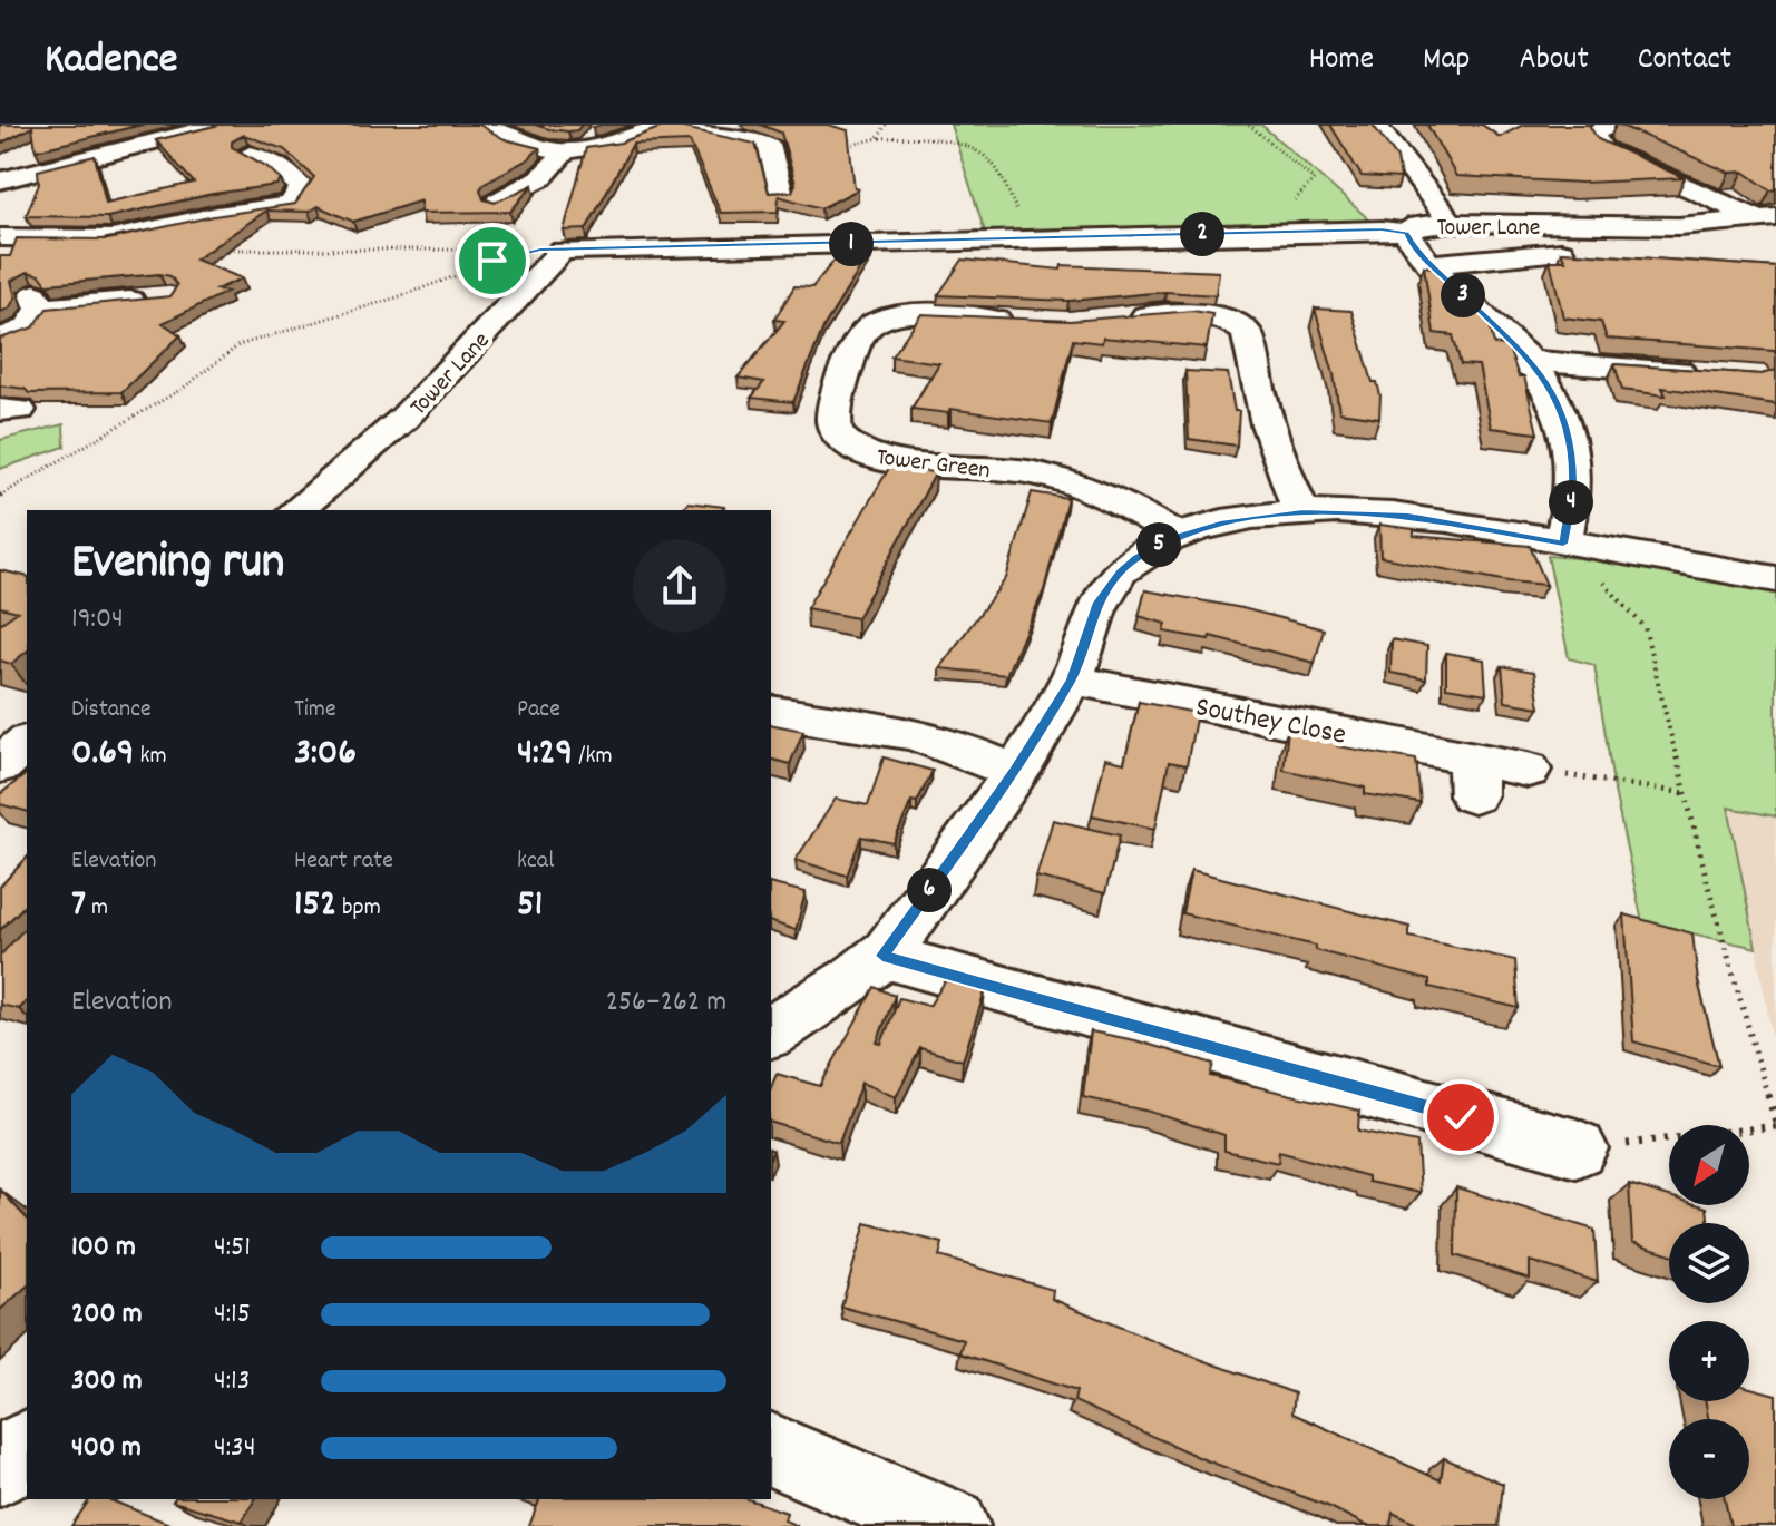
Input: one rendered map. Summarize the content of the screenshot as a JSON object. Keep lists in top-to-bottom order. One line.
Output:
{"streets":{"street":["Tower Lane","Tower Green","Southey Close"]},"north":"bottom left","page":{"header":"Kadence","nav":["Home","Map","About","Contact"],"pins":["2","1","3","4","5","6"],"heading":["Evening run","19:04"],"stats":[["Distance","0.69 km"],["Time","3:06"],["Pace","4:29 /km"],["Elevation","7 m"],["Heart rate","152 bpm"],["kcal","51"]],"chart":["Elevation","256–262 m"],"map_buttons":["+","−"],"list":[{"name":"100 m","note":"4:51"},{"name":"200 m","note":"4:15"},{"name":"300 m","note":"4:13"},{"name":"400 m","note":"4:34"}]}}
